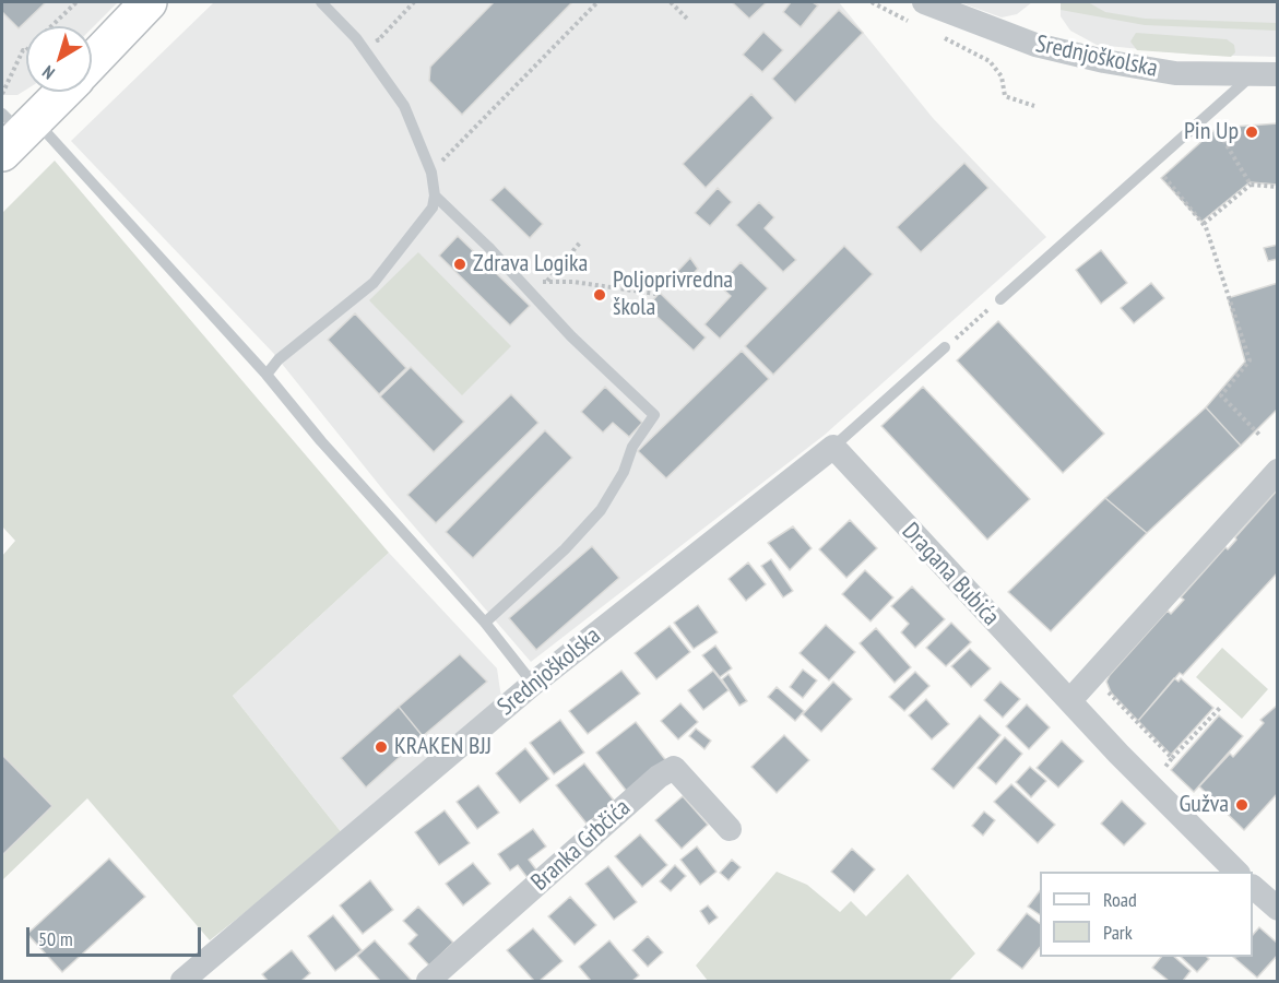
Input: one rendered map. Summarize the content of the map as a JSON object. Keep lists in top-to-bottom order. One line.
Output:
{"streets":{"street":["Srednjoškolska","Dragana Bubića","Branka Grbčića"]},"crossings":[["Srednjoškolska","Dragana Bubića"]],"places":["Pin Up","Zdrava Logika","Poljoprivredna škola","KRAKEN BJJ","Gužva"],"legend":["Road","Park"],"scale_bar":"50 m","north":"bottom left"}
